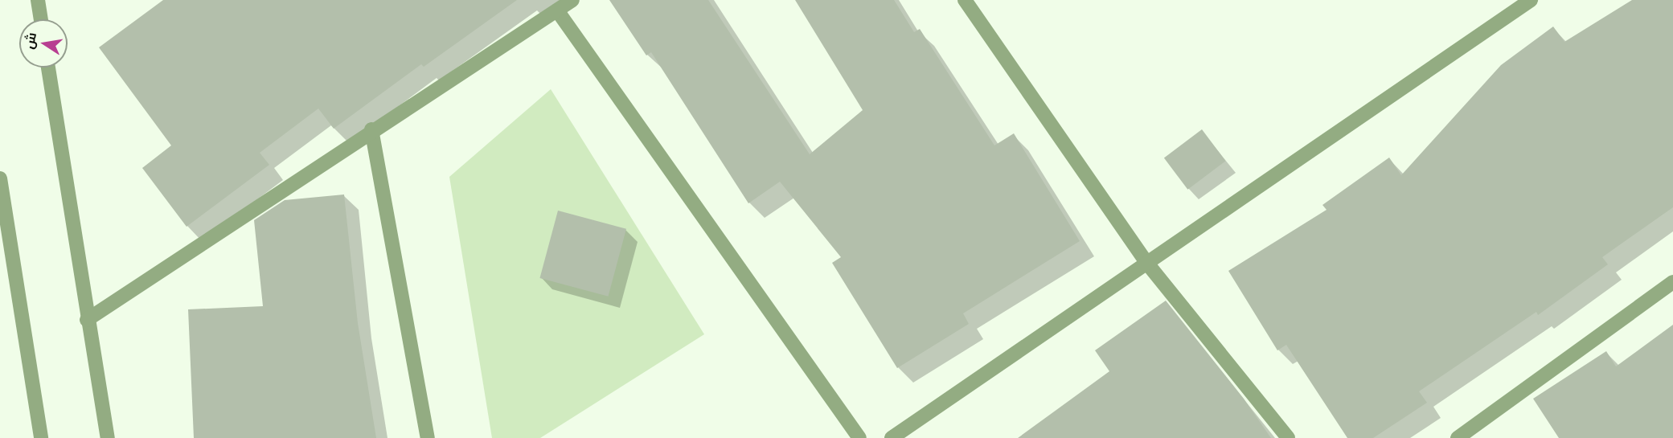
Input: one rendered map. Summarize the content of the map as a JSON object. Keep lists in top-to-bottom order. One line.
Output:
{"north":"left"}
